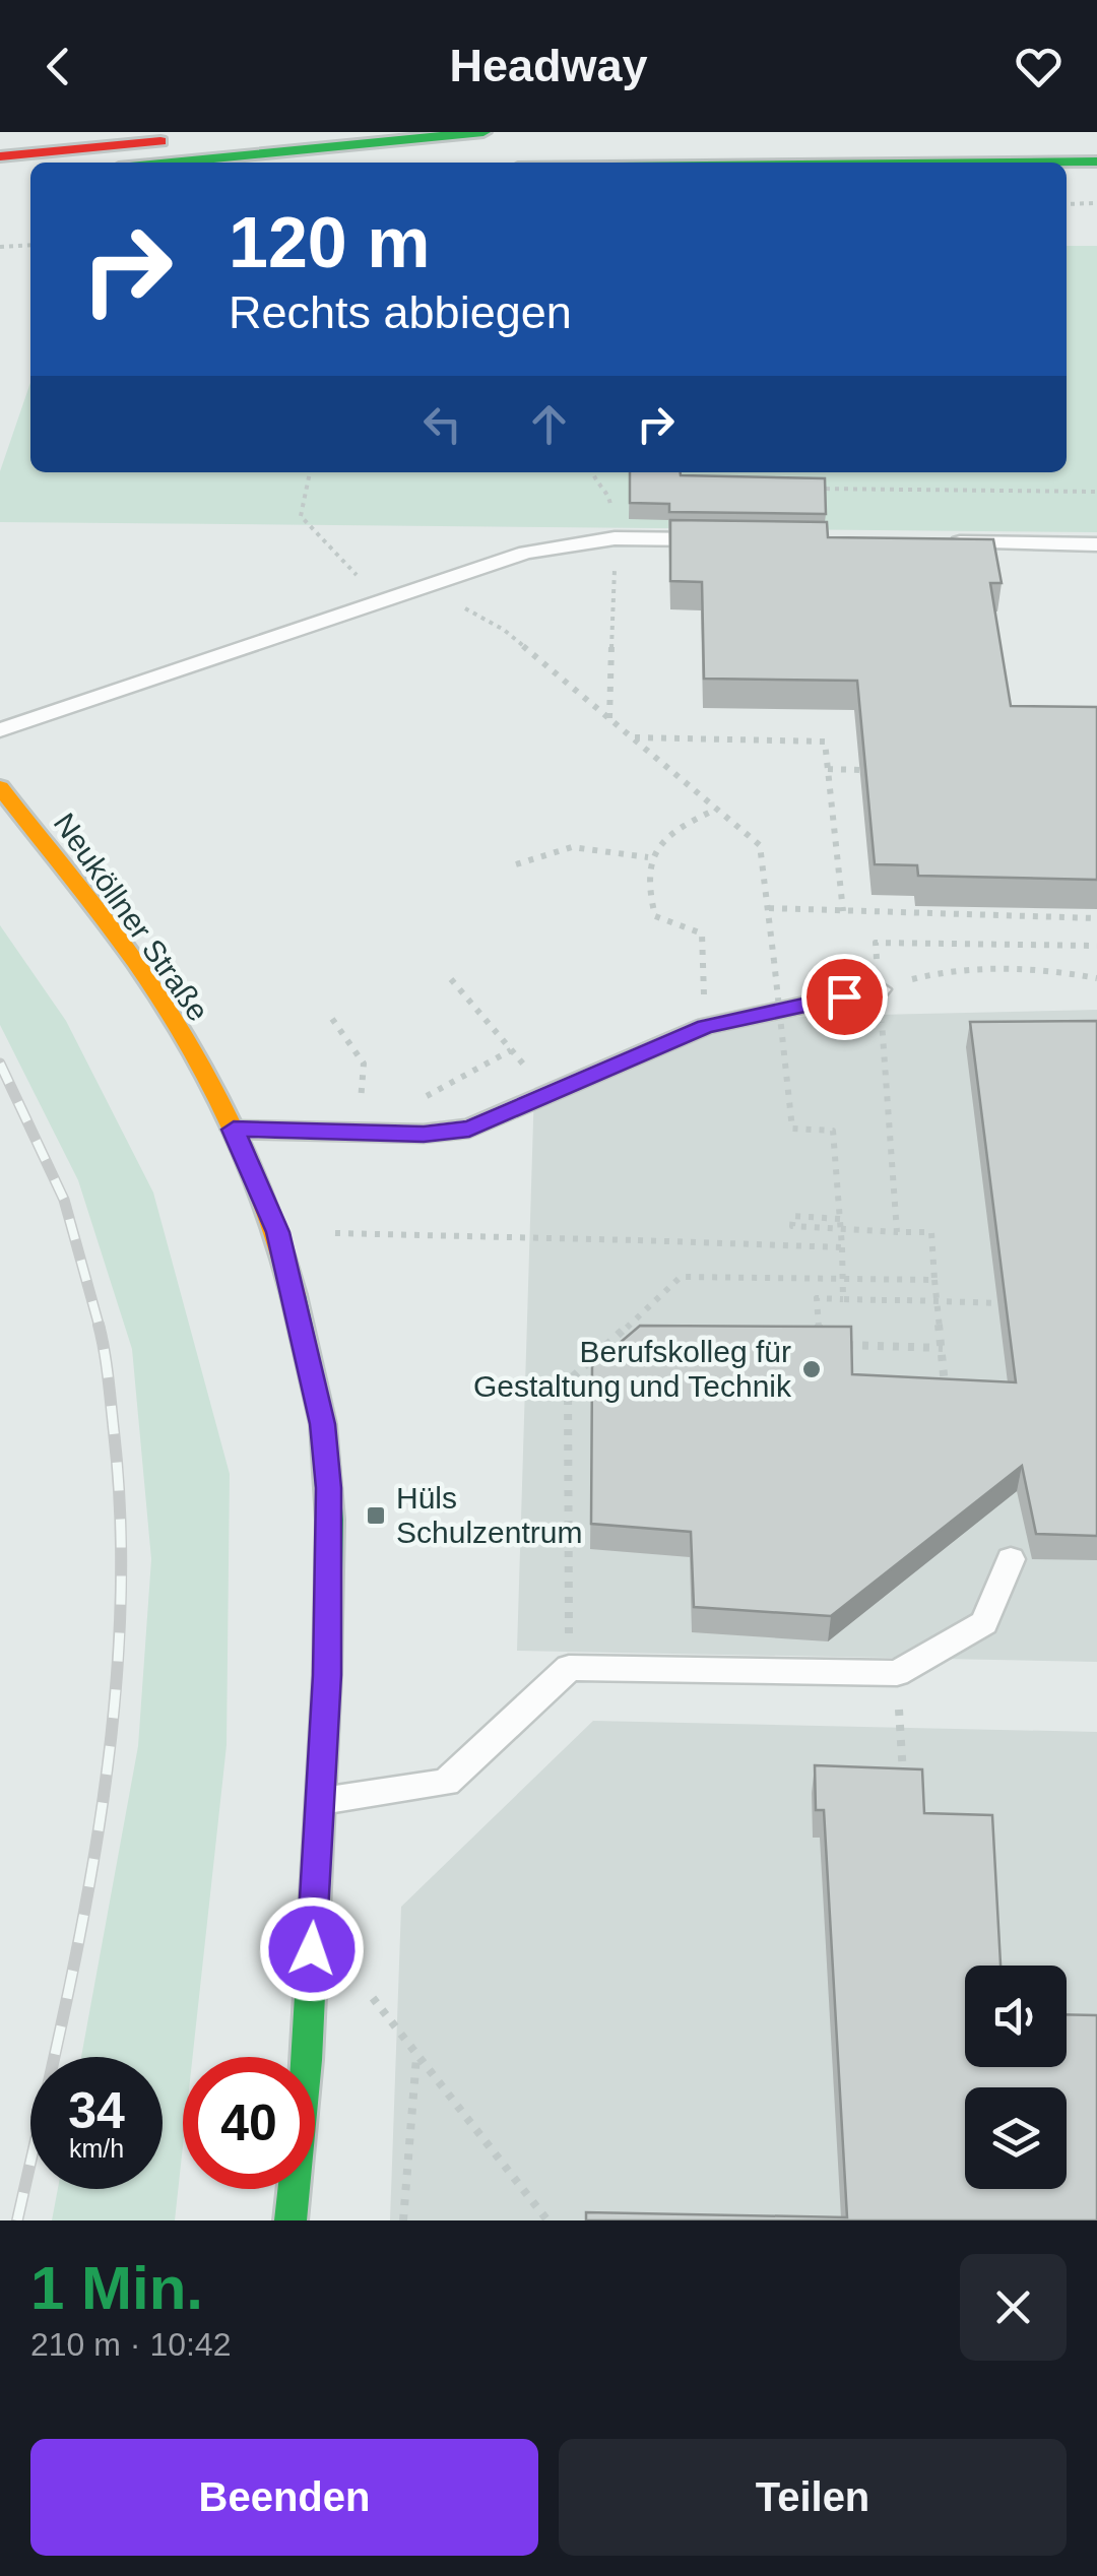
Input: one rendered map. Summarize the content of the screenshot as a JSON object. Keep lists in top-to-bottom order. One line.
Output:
{"streets":{"main road":["Neuköllner Straße"]},"places":{"other":["Berufskolleg für Gestaltung und Technik"],"transit":["Hüls Schulzentrum"]},"page":{"header":"Headway","turn":["120 m","Rechts abbiegen"],"speed":"34 km/h","limit":"40","heading":["1 Min.","210 m · 10:42"],"buttons":["Beenden","Teilen"]}}
